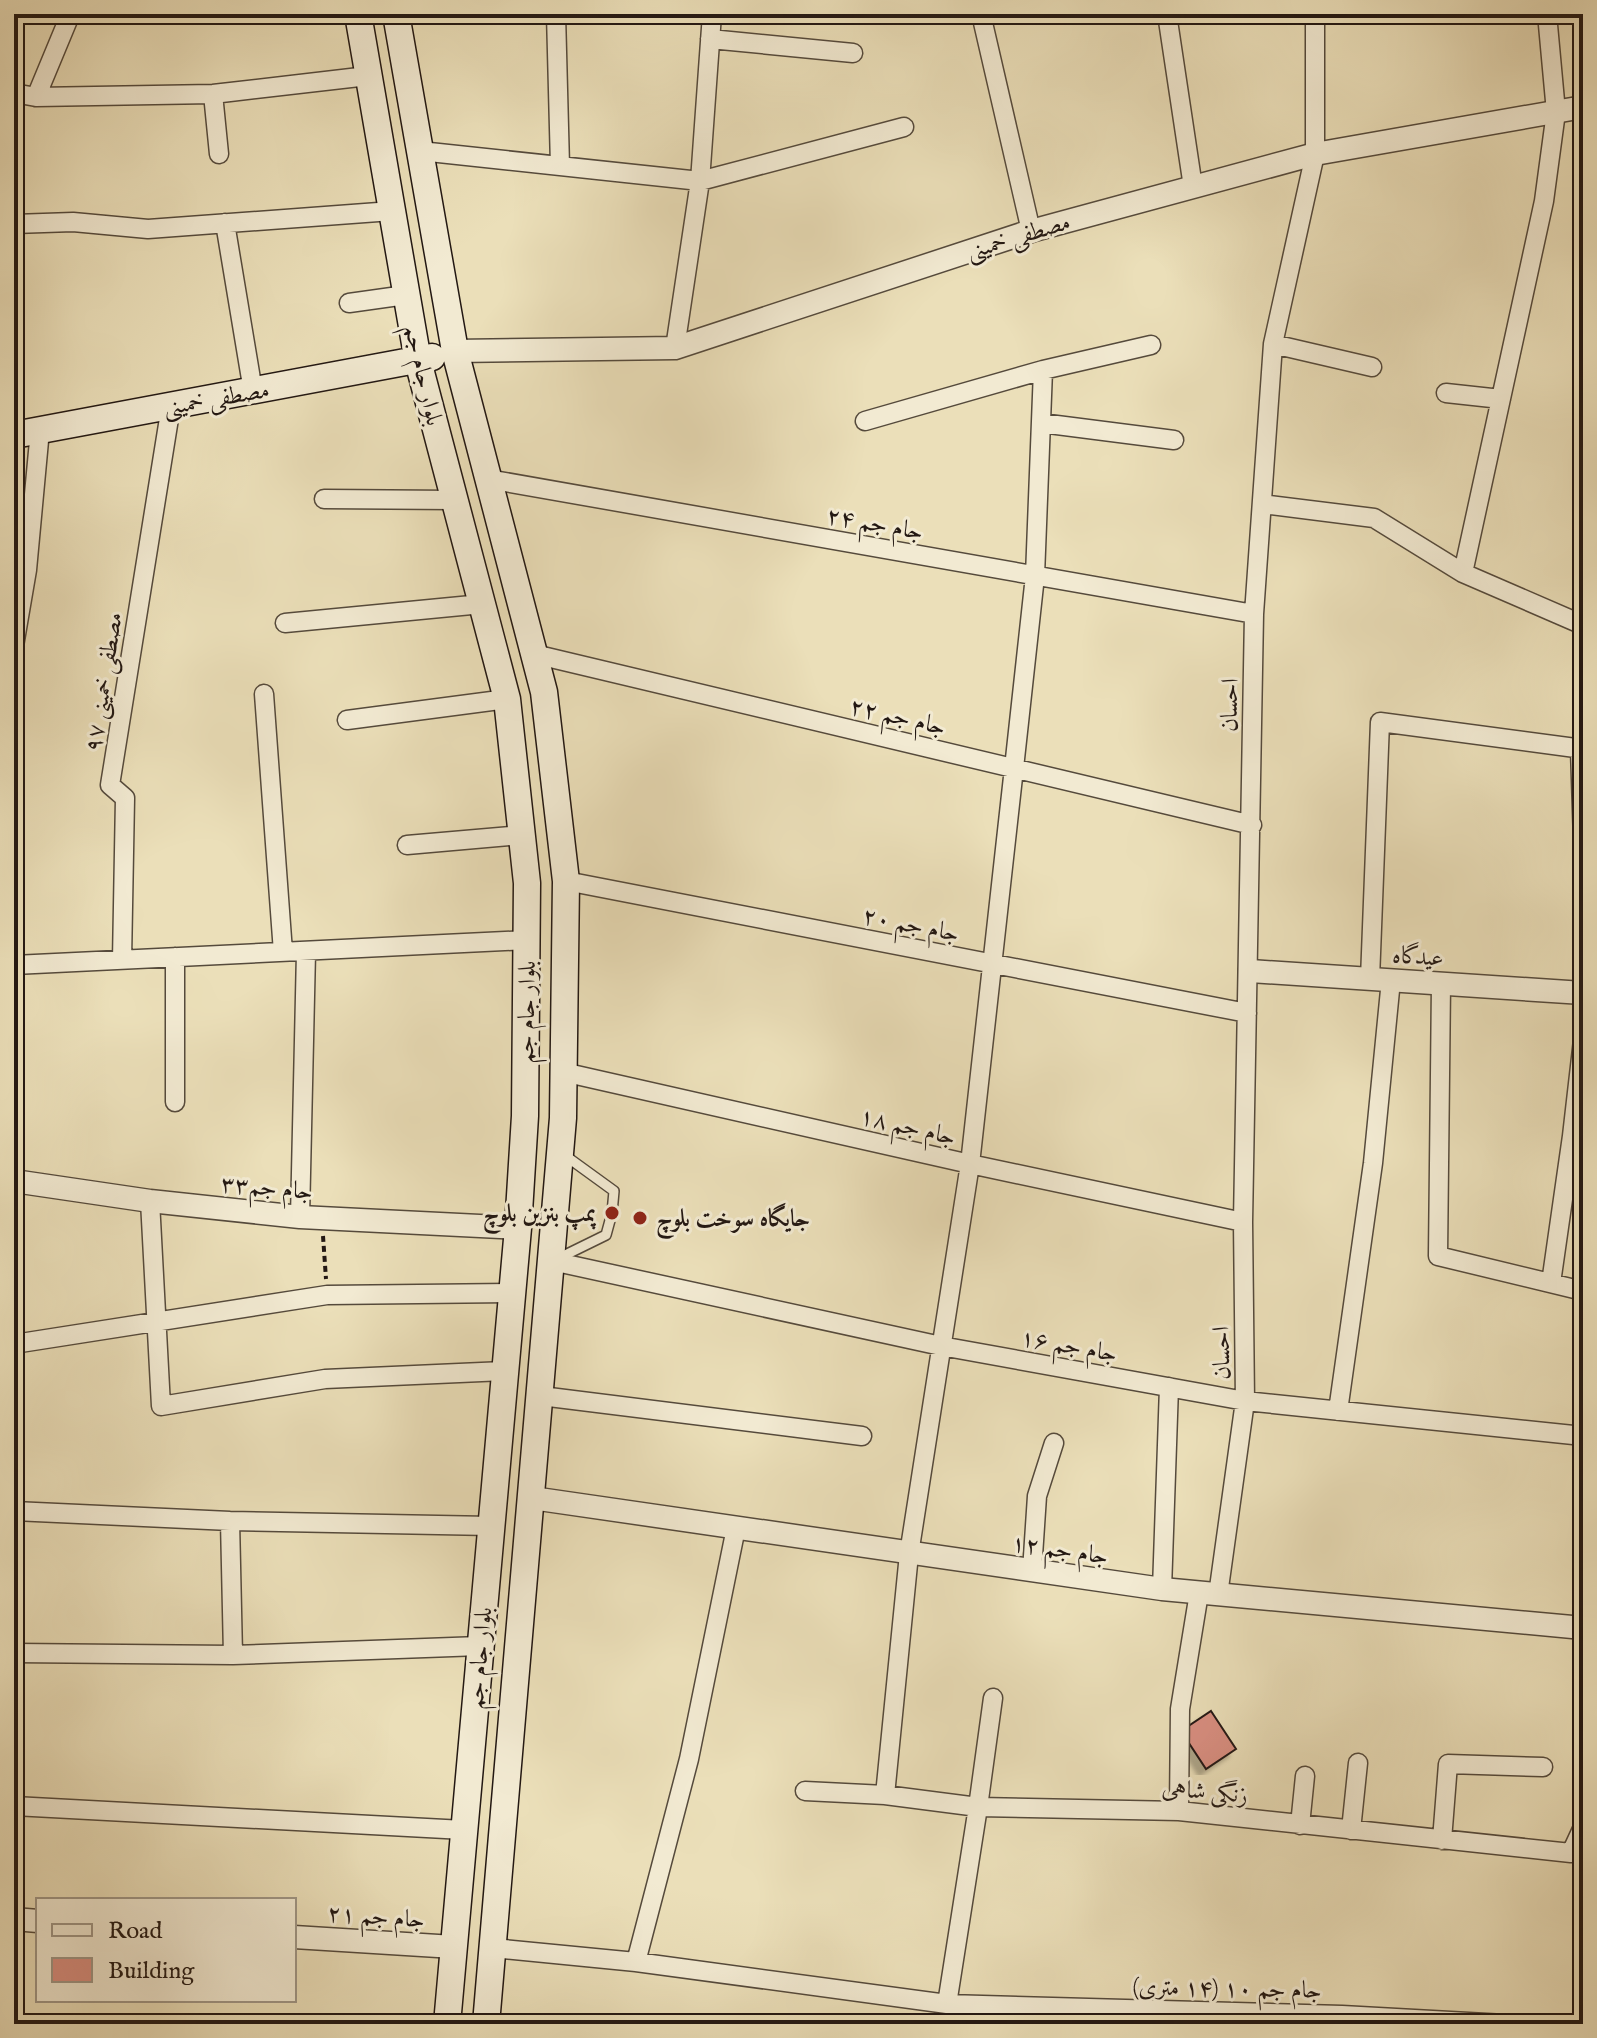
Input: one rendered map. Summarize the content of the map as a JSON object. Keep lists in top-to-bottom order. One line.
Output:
{"streets":{"main road":["مصطفی خمینی","بلوار جام جم"],"street":["جام جم ۲۴","مصطفی خمینی ۹۷","احسان","جام جم ۲۲","جام جم ۲۰","عیدگاه","جام جم ۱۸","جام جم۳۳","جام جم ۱۶","جام جم ۱۲","زنگی شاهی","جام جم ۲۱","جام جم ۱۰ (۱۴ متری)"]},"crossings":[["مصطفی خمینی","بلوار جام جم"],["مصطفی خمینی","مصطفی خمینی ۹۷"],["مصطفی خمینی","احسان"],["بلوار جام جم","جام جم ۲۴"],["بلوار جام جم","جام جم ۲۲"],["بلوار جام جم","جام جم ۲۰"],["بلوار جام جم","جام جم ۱۸"],["بلوار جام جم","جام جم۳۳"],["بلوار جام جم","جام جم ۱۶"],["بلوار جام جم","جام جم ۱۲"],["بلوار جام جم","جام جم ۲۱"],["بلوار جام جم","جام جم ۱۰ (۱۴ متری)"],["جام جم ۲۴","احسان"],["احسان","جام جم ۲۲"],["احسان","جام جم ۲۰"],["احسان","عیدگاه"],["احسان","جام جم ۱۸"],["احسان","جام جم ۱۶"],["احسان","جام جم ۱۲"],["احسان","زنگی شاهی"]],"places":["پمپ بنزین بلوچ","جایگاه سوخت بلوچ"],"legend":["Road","Building"]}
